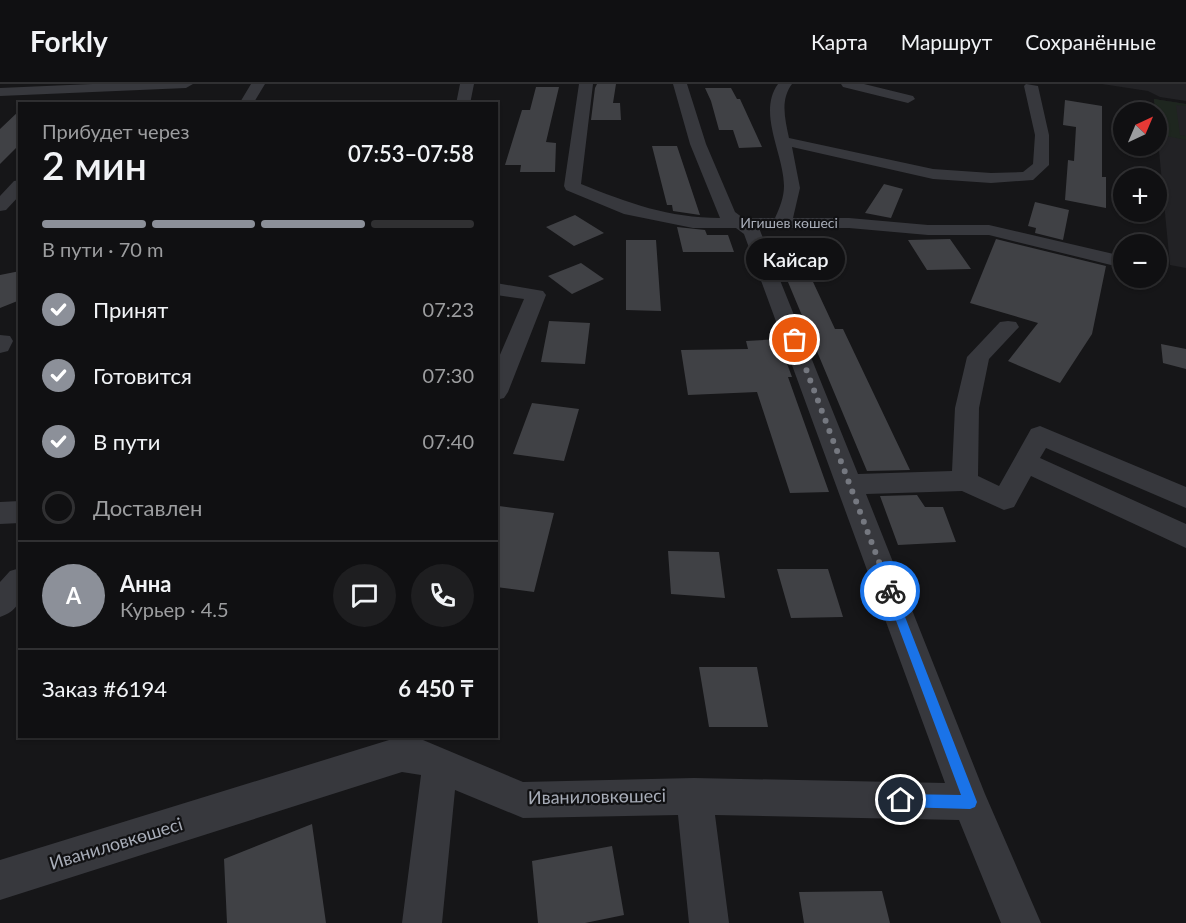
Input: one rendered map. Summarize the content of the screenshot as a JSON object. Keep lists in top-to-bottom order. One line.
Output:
{"streets":{"street":["Игишев көшесі","Иваниловкөшесі"]},"places":["Кайсар"],"north":"top right","page":{"header":"Forkly","nav":["Карта","Маршрут","Сохранённые"],"map_buttons":["+","−"],"heading":["2 мин","Прибудет через","07:53–07:58"],"panel":["Анна","Курьер · 4.5","Заказ #6194","6 450 ₸"],"bar":"В пути · 70 m","bubble":"Кайсар","list":[["Принят","07:23"],["Готовится","07:30"],["В пути","07:40"],"Доставлен"],"round":"А"}}
